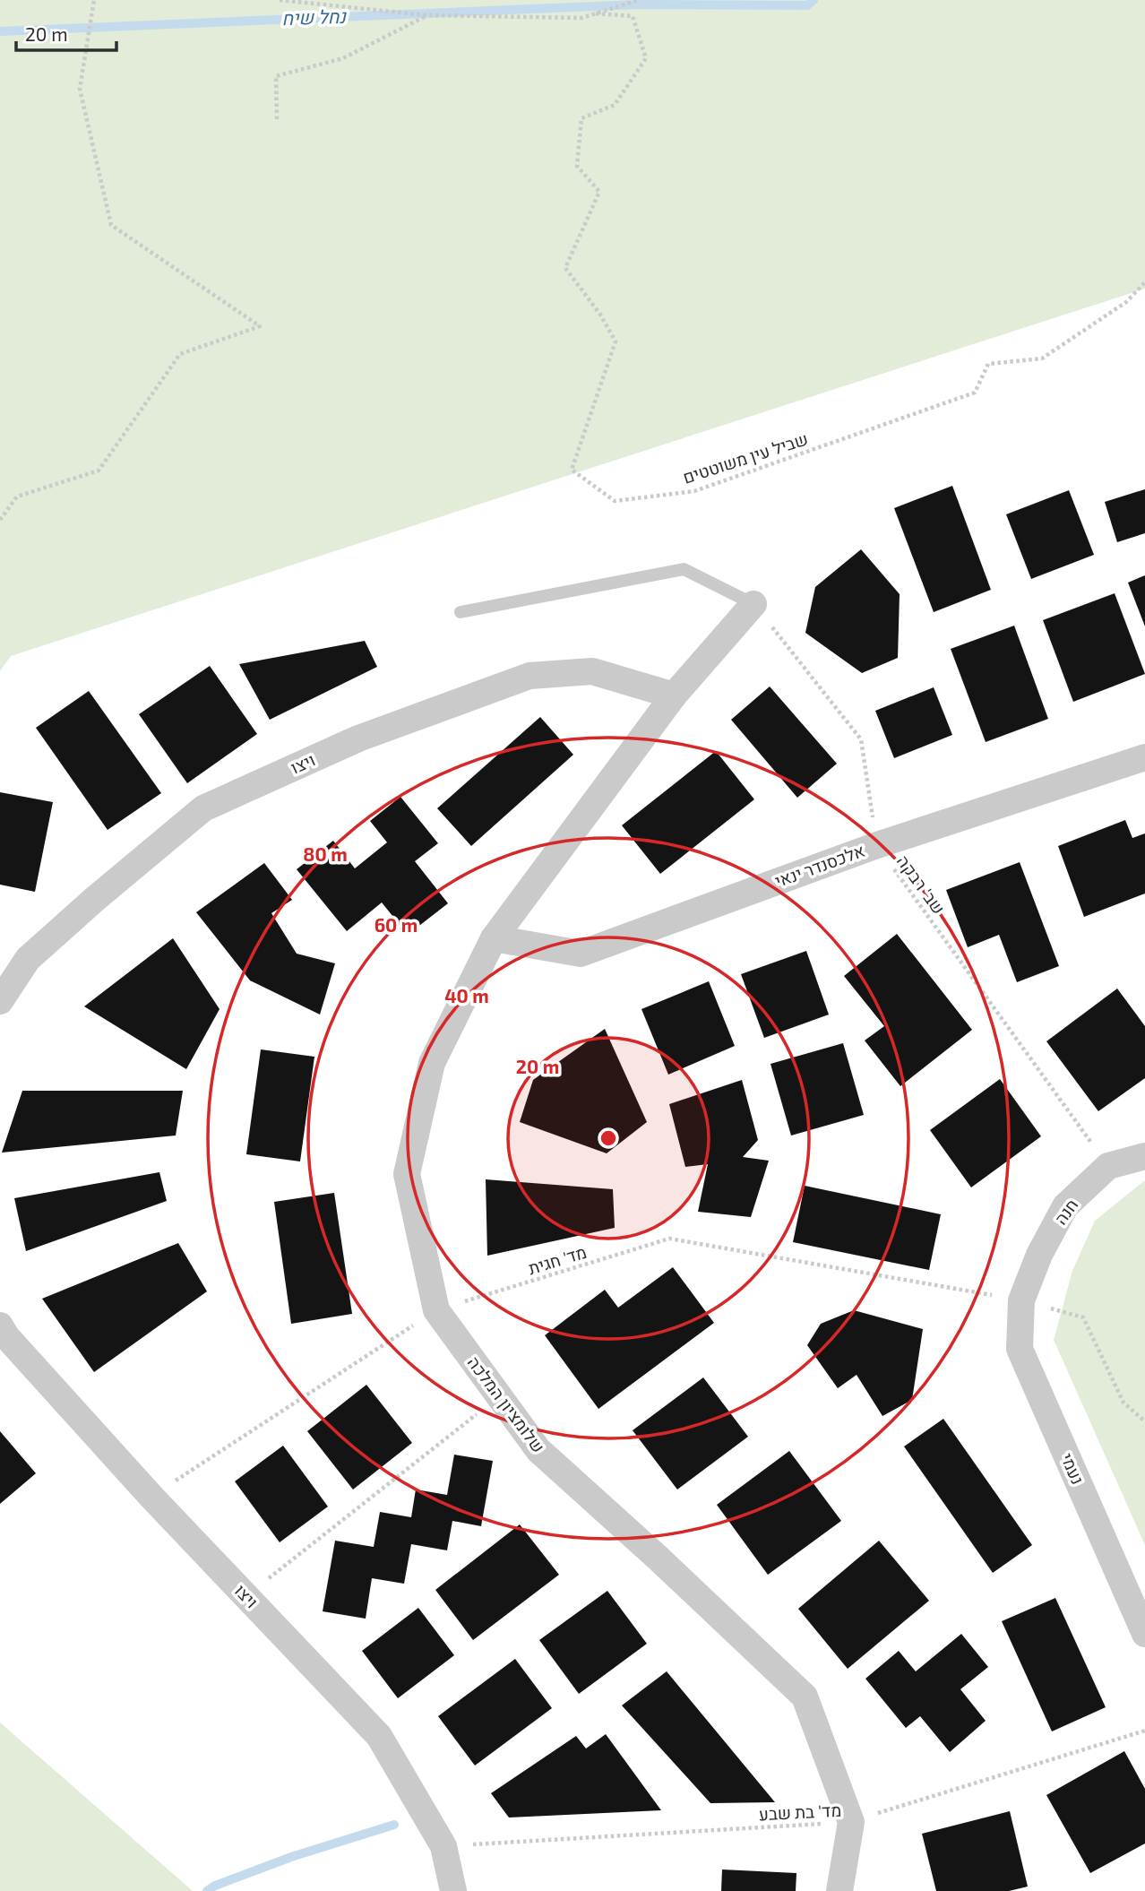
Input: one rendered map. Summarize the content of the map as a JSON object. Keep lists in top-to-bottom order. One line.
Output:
{"streets":{"street":["ויצו","אלכסנדר ינאי","חנה","שלומציון המלכה","נעמי"],"path":["שביל עין משוטטים","שב' רבקה","מד' חגית","מד' בת שבע"]},"crossings":[["ויצו","מד' חגית"],["ויצו","מד' בת שבע"],["אלכסנדר ינאי","שב' רבקה"],["אלכסנדר ינאי","שלומציון המלכה"],["שב' רבקה","חנה"],["חנה","מד' חגית"],["חנה","נעמי"],["מד' חגית","שלומציון המלכה"],["מד' חגית","נעמי"],["שלומציון המלכה","מד' בת שבע"]],"water":["נחל שיח"],"scale_bar":"20 m","rings":["80 m","60 m","40 m","20 m"]}
